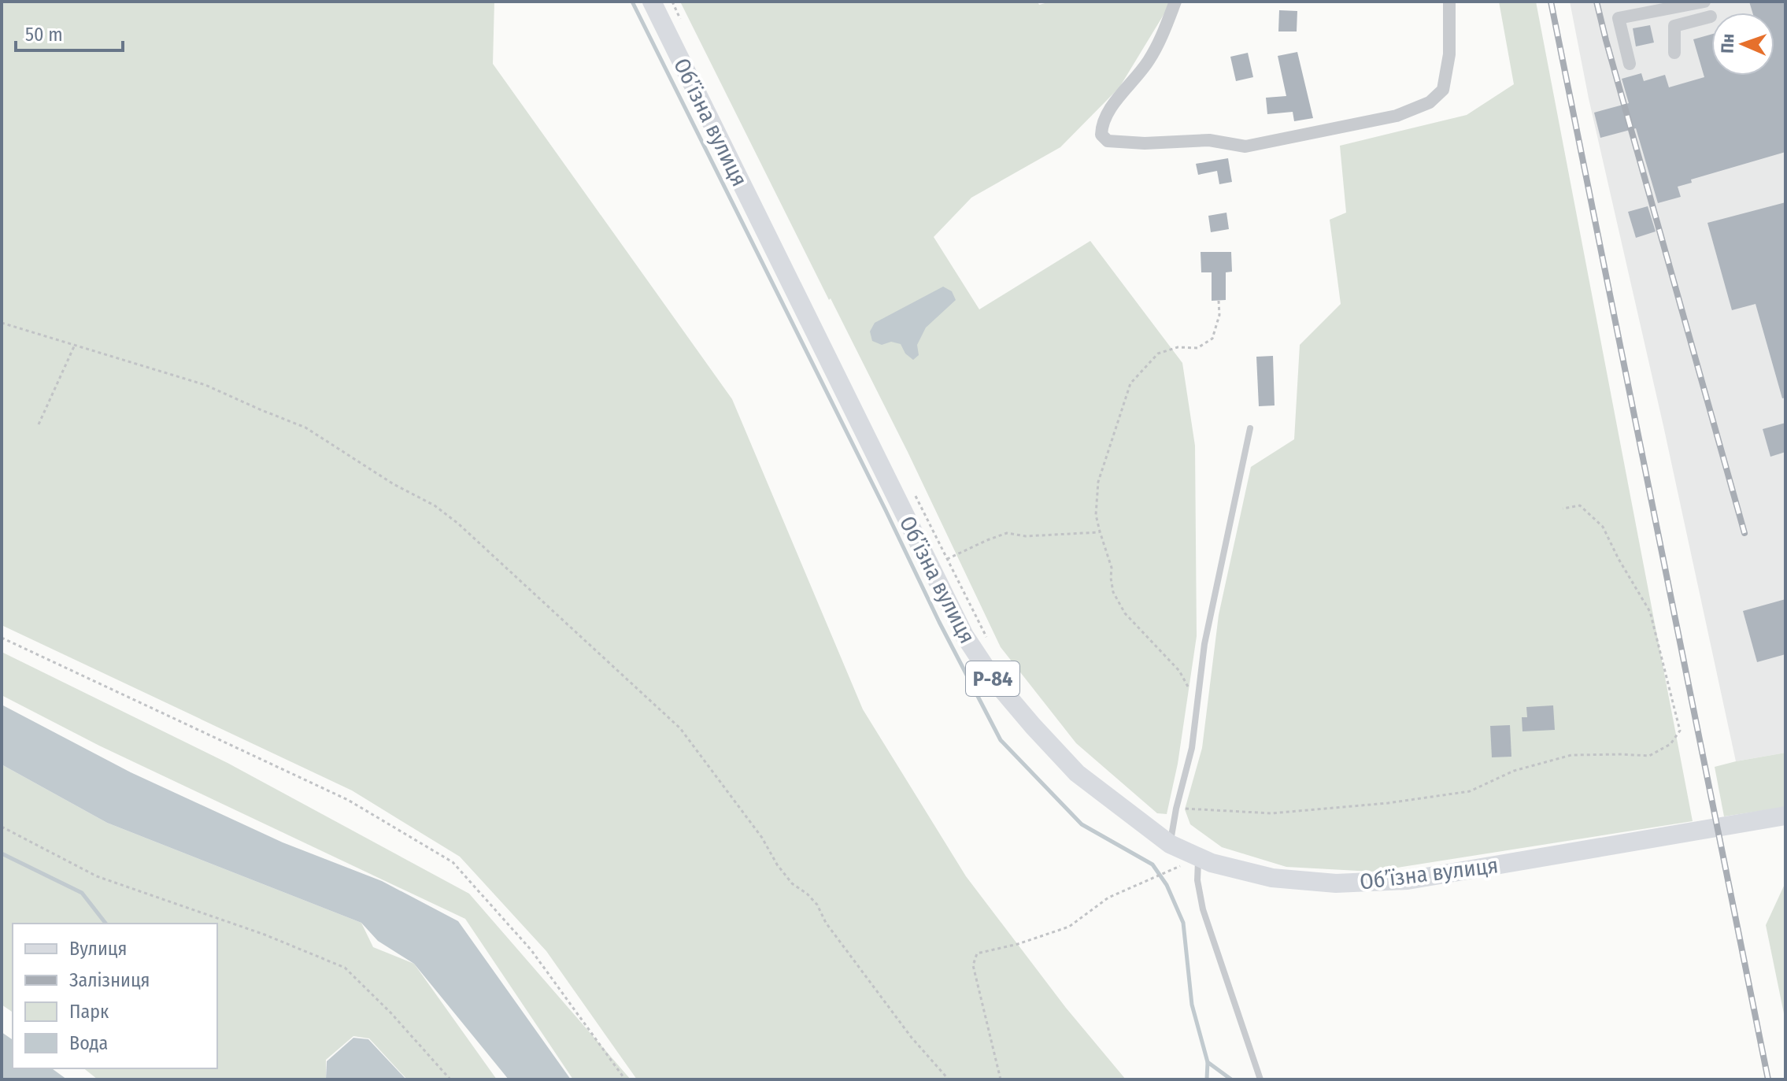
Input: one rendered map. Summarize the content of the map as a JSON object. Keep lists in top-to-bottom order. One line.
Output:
{"streets":{"main road":["Обʼїзна вулиця","Р-84"]},"legend":["Вулиця","Залізниця","Парк","Вода"],"scale_bar":"50 m","north":"left"}
